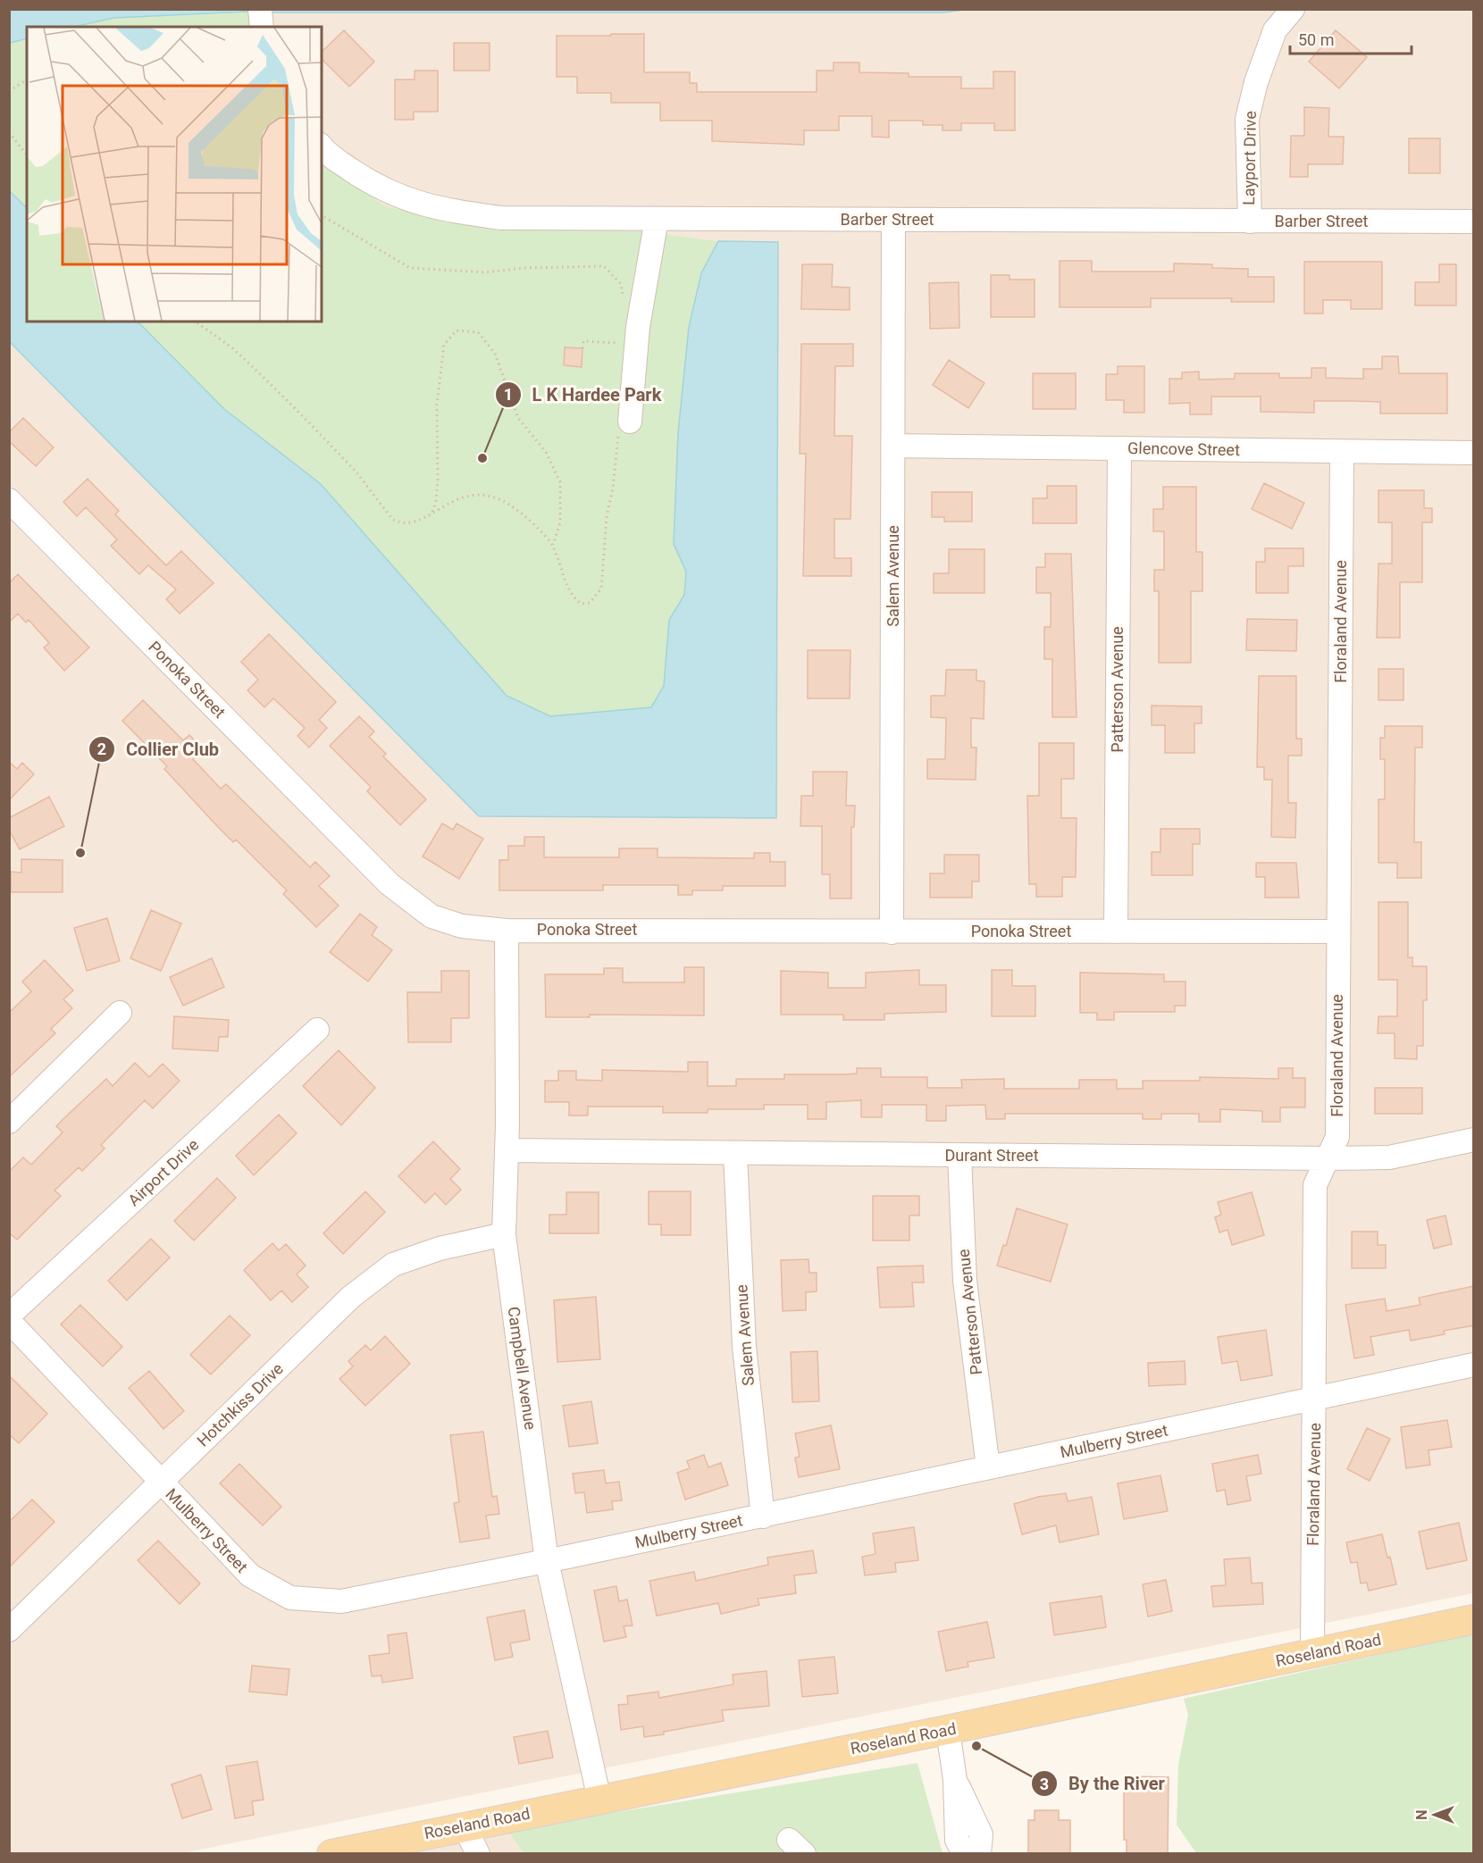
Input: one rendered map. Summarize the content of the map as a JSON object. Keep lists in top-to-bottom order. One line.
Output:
{"streets":{"main road":["Roseland Road"],"street":["Layport Drive","Barber Street","Glencove Street","Salem Avenue","Floraland Avenue","Ponoka Street","Patterson Avenue","Durant Street","Airport Drive","Campbell Avenue","Hotchkiss Drive","Mulberry Street"]},"crossings":[["Layport Drive","Barber Street"],["Barber Street","Salem Avenue"],["Glencove Street","Salem Avenue"],["Glencove Street","Floraland Avenue"],["Glencove Street","Patterson Avenue"],["Salem Avenue","Ponoka Street"],["Salem Avenue","Durant Street"],["Salem Avenue","Mulberry Street"],["Floraland Avenue","Ponoka Street"],["Floraland Avenue","Durant Street"],["Floraland Avenue","Mulberry Street"],["Floraland Avenue","Roseland Road"],["Ponoka Street","Patterson Avenue"],["Ponoka Street","Campbell Avenue"],["Patterson Avenue","Durant Street"],["Patterson Avenue","Mulberry Street"],["Durant Street","Campbell Avenue"],["Campbell Avenue","Hotchkiss Drive"],["Campbell Avenue","Mulberry Street"],["Campbell Avenue","Roseland Road"],["Hotchkiss Drive","Mulberry Street"]],"places":["L K Hardee Park","Collier Club","By the River"],"scale_bar":"50 m","north":"left"}
